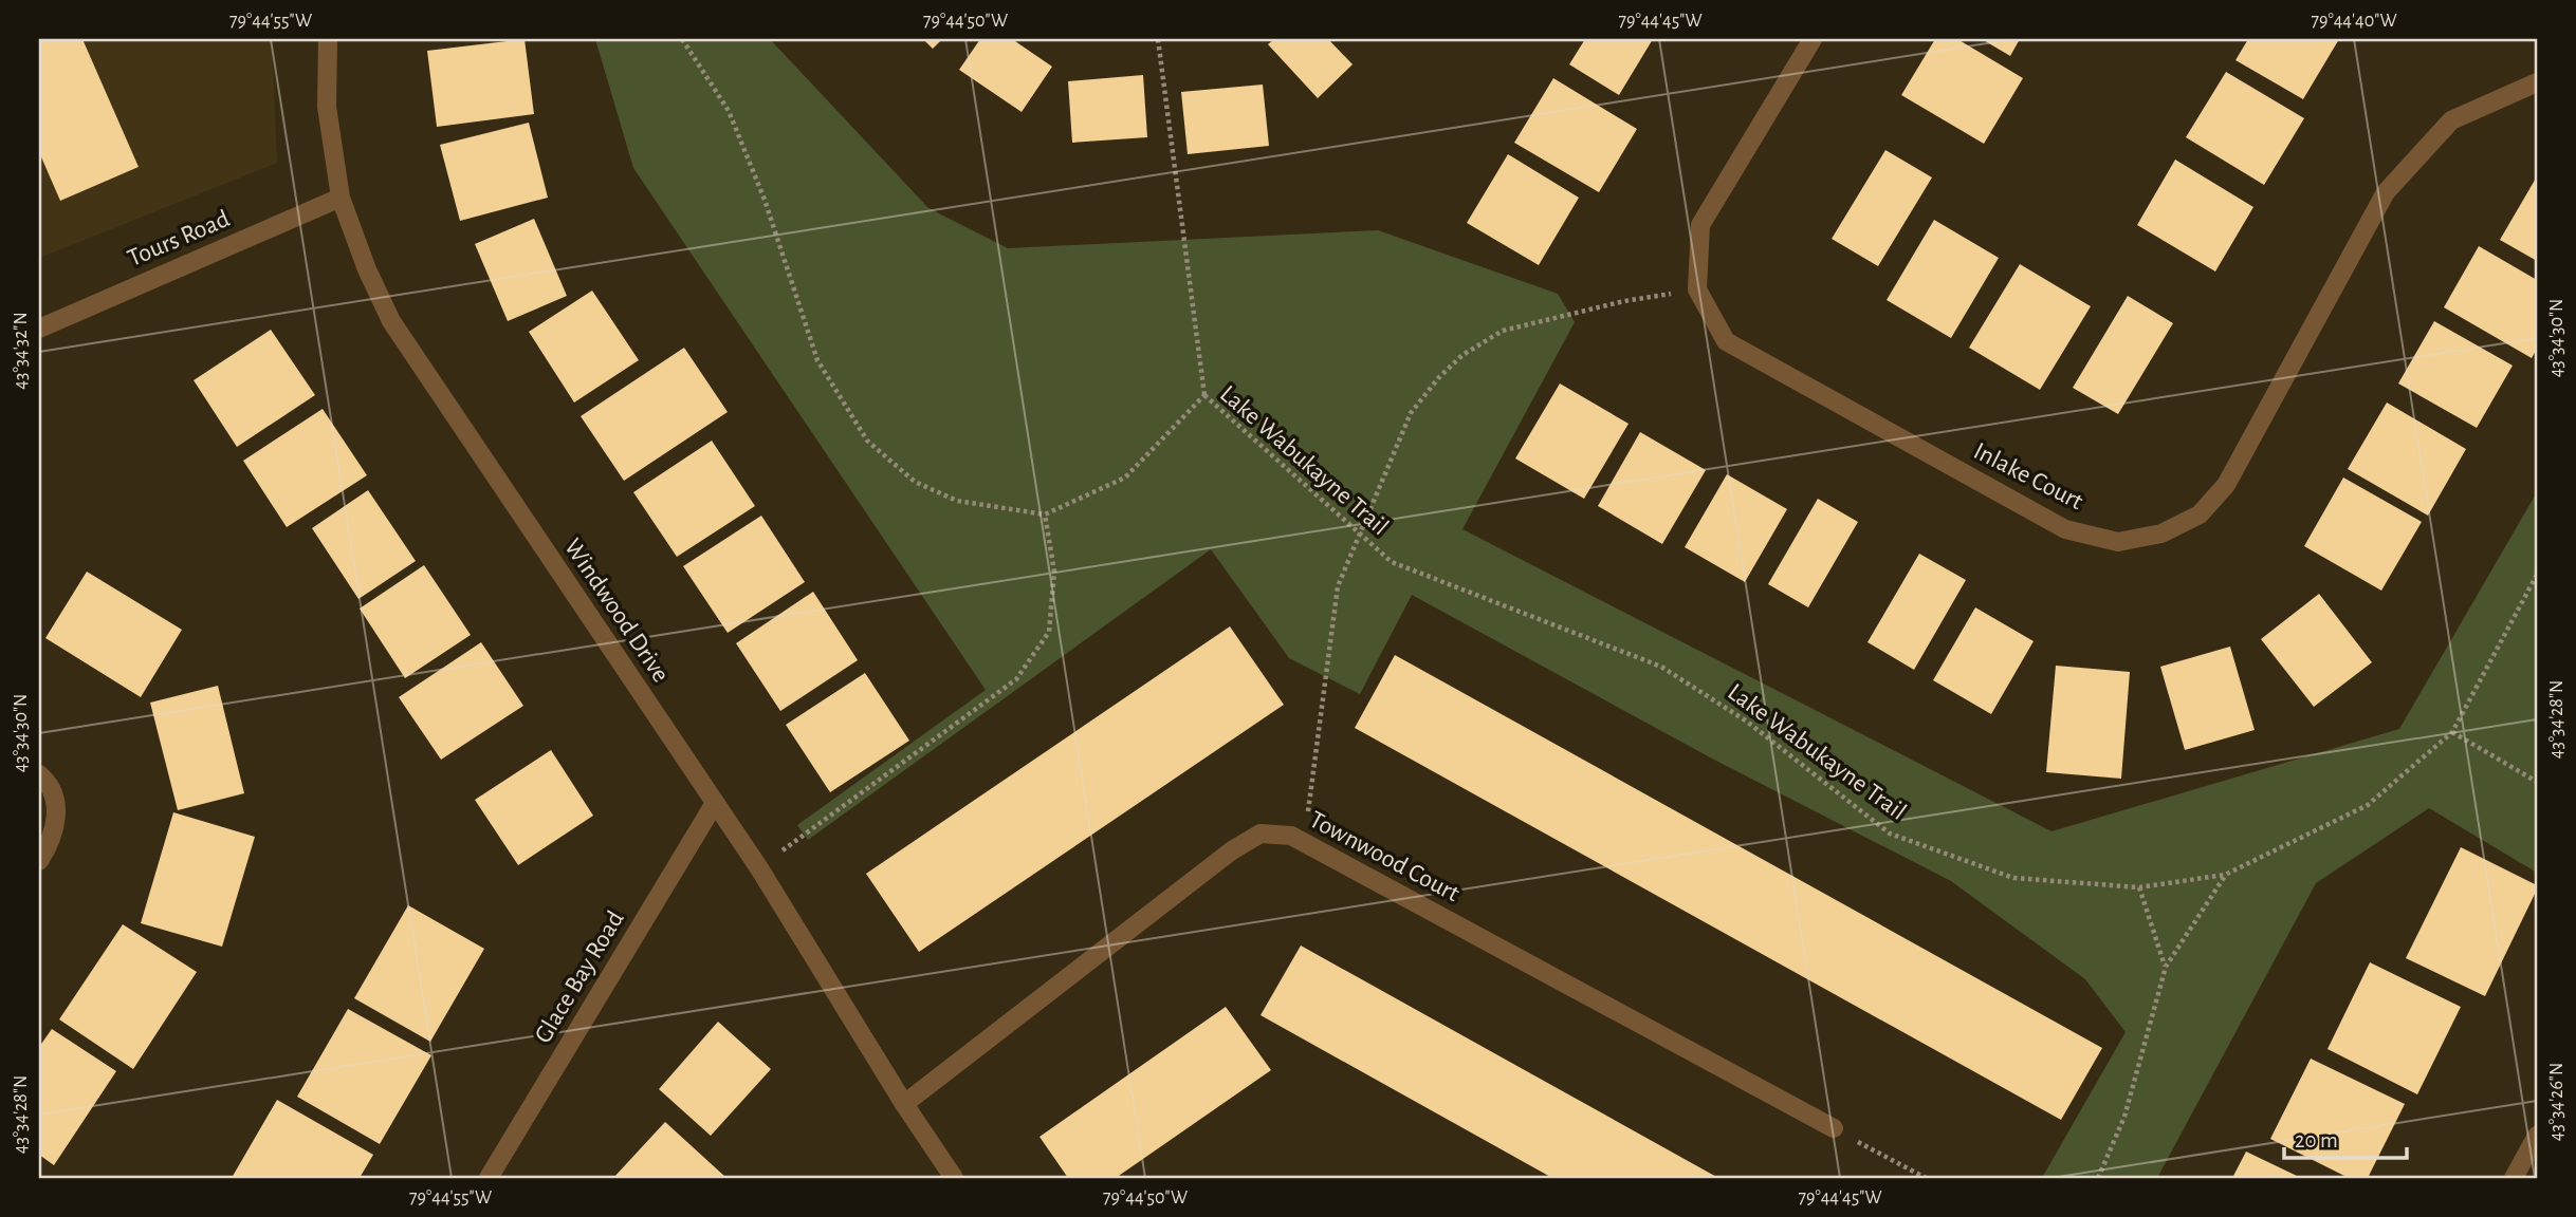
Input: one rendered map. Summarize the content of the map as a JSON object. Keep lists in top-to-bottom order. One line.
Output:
{"streets":{"street":["Tours Road","Inlake Court","Windwood Drive","Townwood Court","Glace Bay Road"],"path":["Lake Wabukayne Trail"]},"crossings":[["Tours Road","Windwood Drive"],["Windwood Drive","Townwood Court"],["Windwood Drive","Glace Bay Road"]],"scale_bar":"20 m","coordinates":["79°44'55\"W","79°44'50\"W","79°44'45\"W","79°44'40\"W","43°34'30\"N","43°34'32\"N","43°34'28\"N","43°34'26\"N"]}
